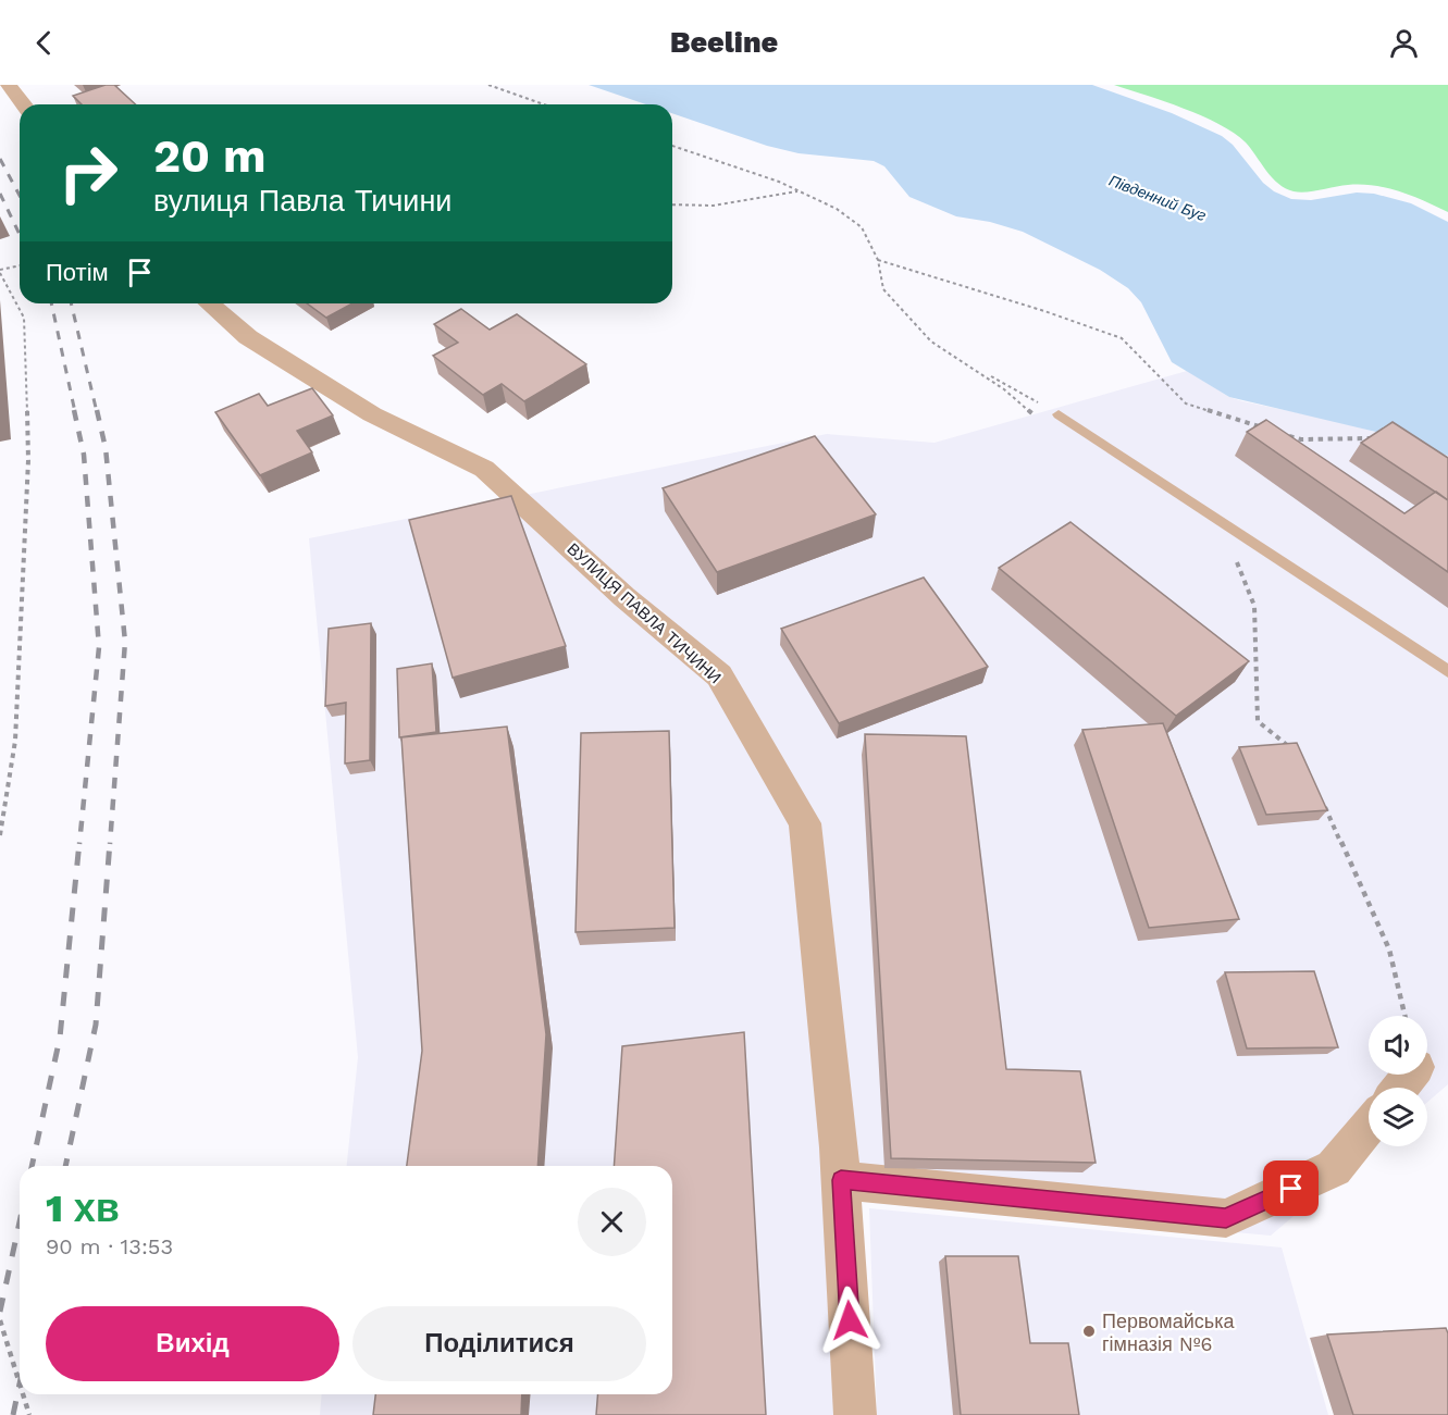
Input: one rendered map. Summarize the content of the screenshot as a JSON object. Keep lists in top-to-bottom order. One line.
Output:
{"streets":{"street":["ВУЛИЦЯ ПАВЛА ТИЧИНИ"]},"water":["Південний Буг"],"places":["Первомайська гімназія №6"],"page":{"header":"Beeline","turn":["20 m","вулиця Павла Тичини"],"then":"Потім","heading":["1 хв","90 m · 13:53"],"buttons":["Вихід","Поділитися"]}}
